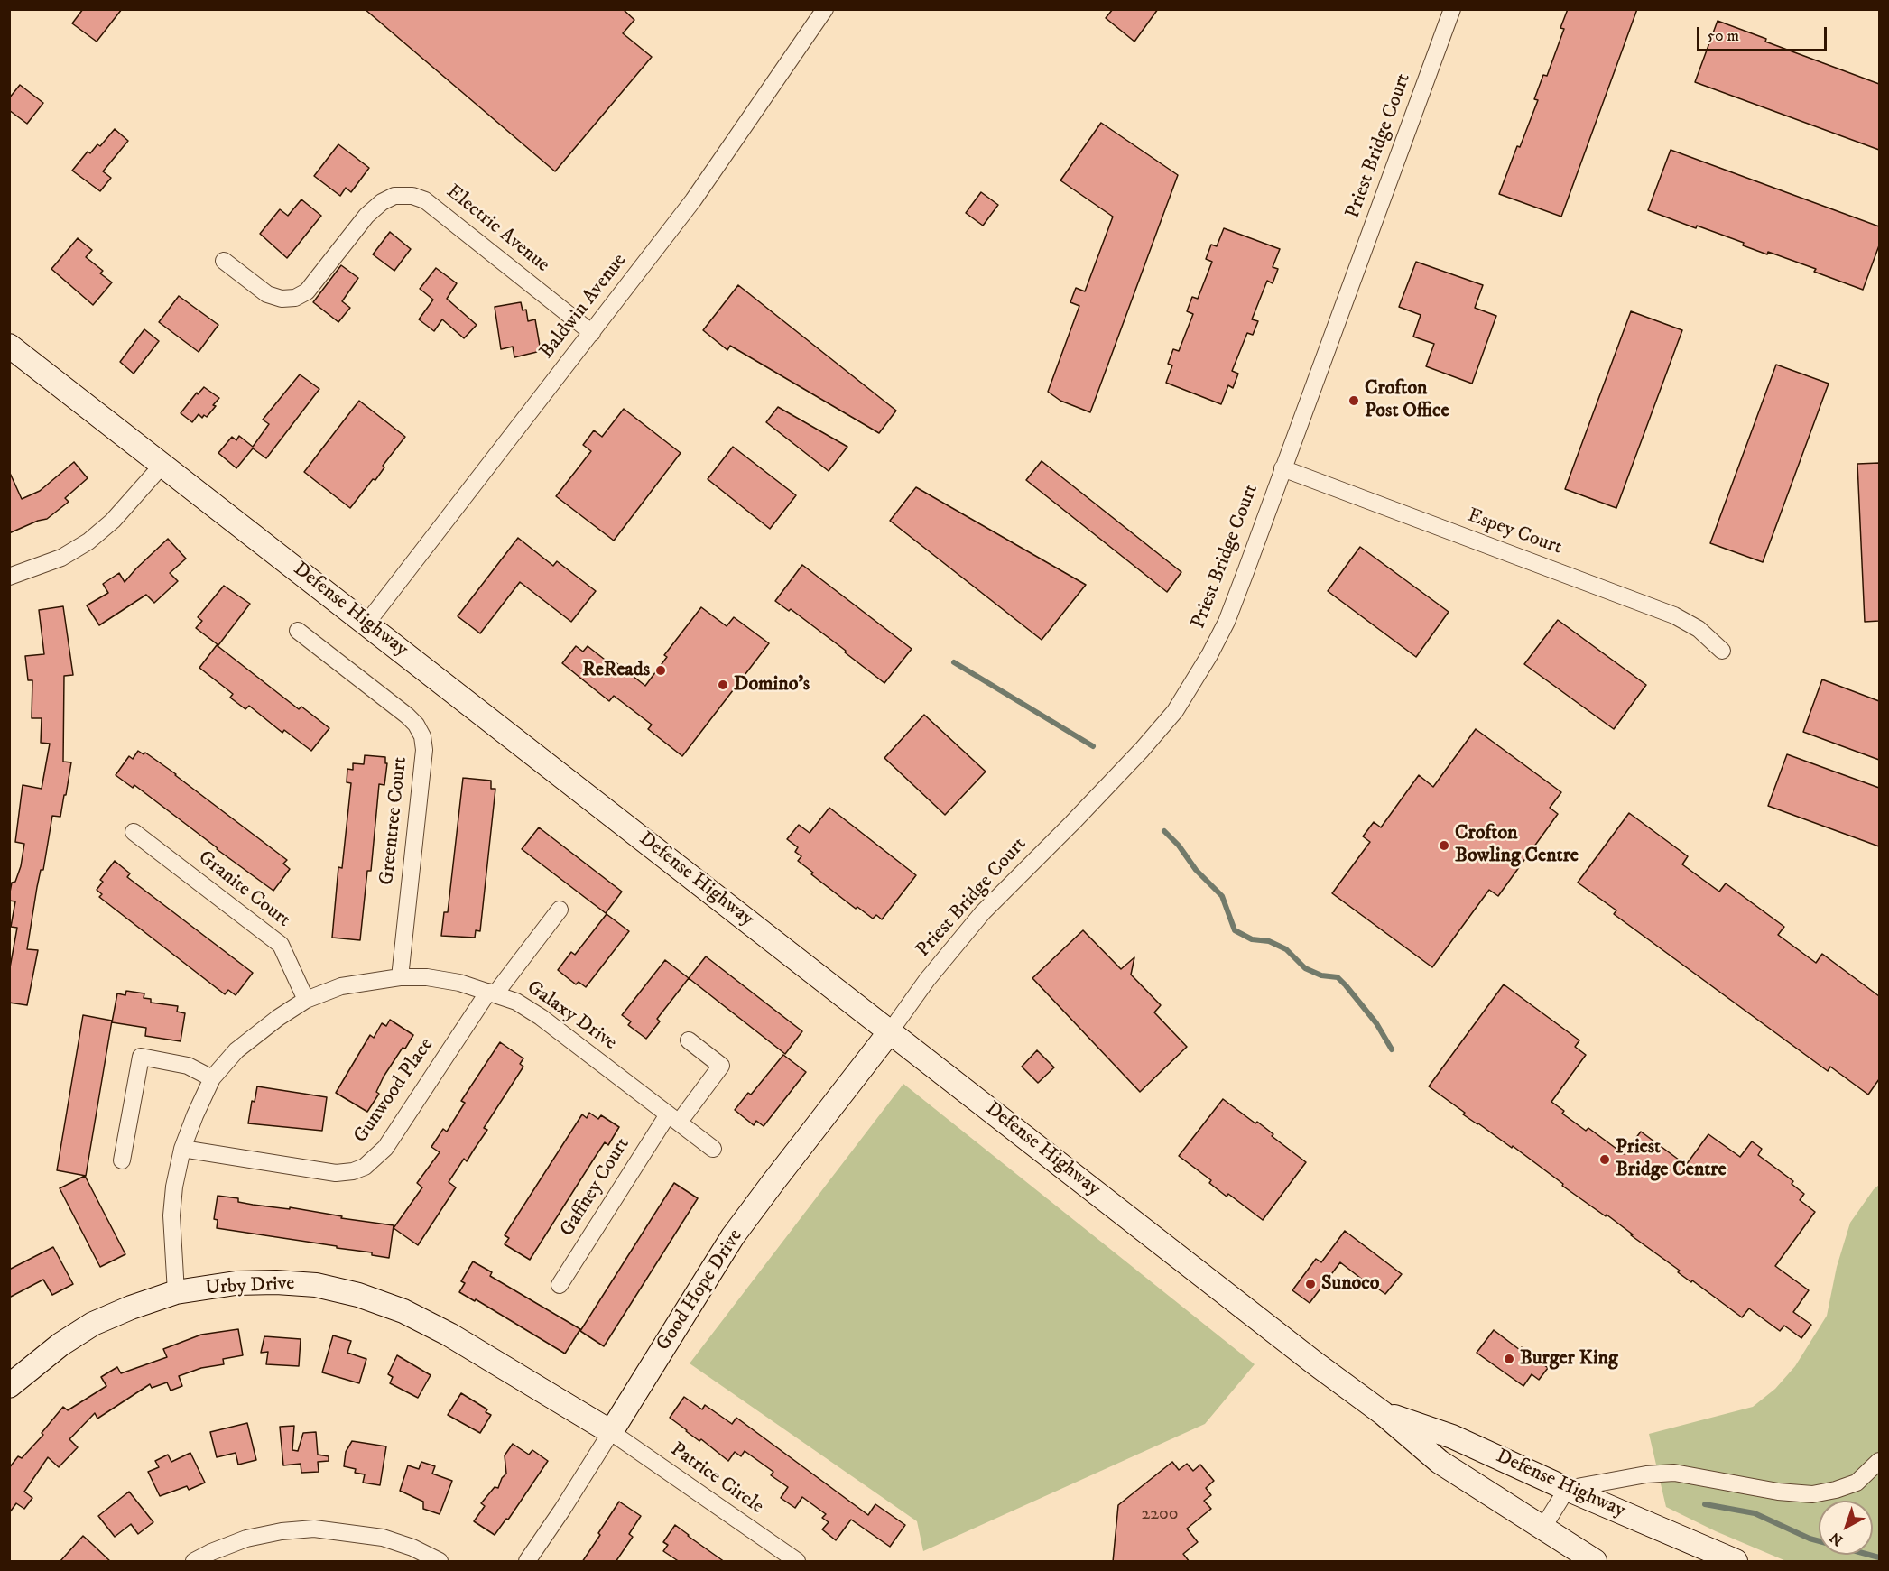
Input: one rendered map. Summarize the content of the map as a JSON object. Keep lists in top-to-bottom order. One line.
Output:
{"streets":{"main road":["Defense Highway","Urby Drive","Good Hope Drive"],"street":["Priest Bridge Court","Electric Avenue","Baldwin Avenue","Espey Court","Greentree Court","Granite Court","Galaxy Drive","Gunwood Place","Gaffney Court","Patrice Circle"]},"crossings":[["Priest Bridge Court","Espey Court"],["Priest Bridge Court","Defense Highway"],["Priest Bridge Court","Good Hope Drive"],["Electric Avenue","Baldwin Avenue"],["Baldwin Avenue","Defense Highway"],["Defense Highway","Good Hope Drive"],["Greentree Court","Galaxy Drive"],["Granite Court","Galaxy Drive"],["Galaxy Drive","Gunwood Place"],["Galaxy Drive","Gaffney Court"],["Galaxy Drive","Urby Drive"],["Urby Drive","Good Hope Drive"],["Urby Drive","Patrice Circle"],["Good Hope Drive","Patrice Circle"]],"places":["Crofton Post Office","ReReads","Domino's","Crofton Bowling Centre","Priest Bridge Centre","Sunoco","Burger King"],"house_numbers":["2200"],"scale_bar":"50 m","north":"bottom left"}
